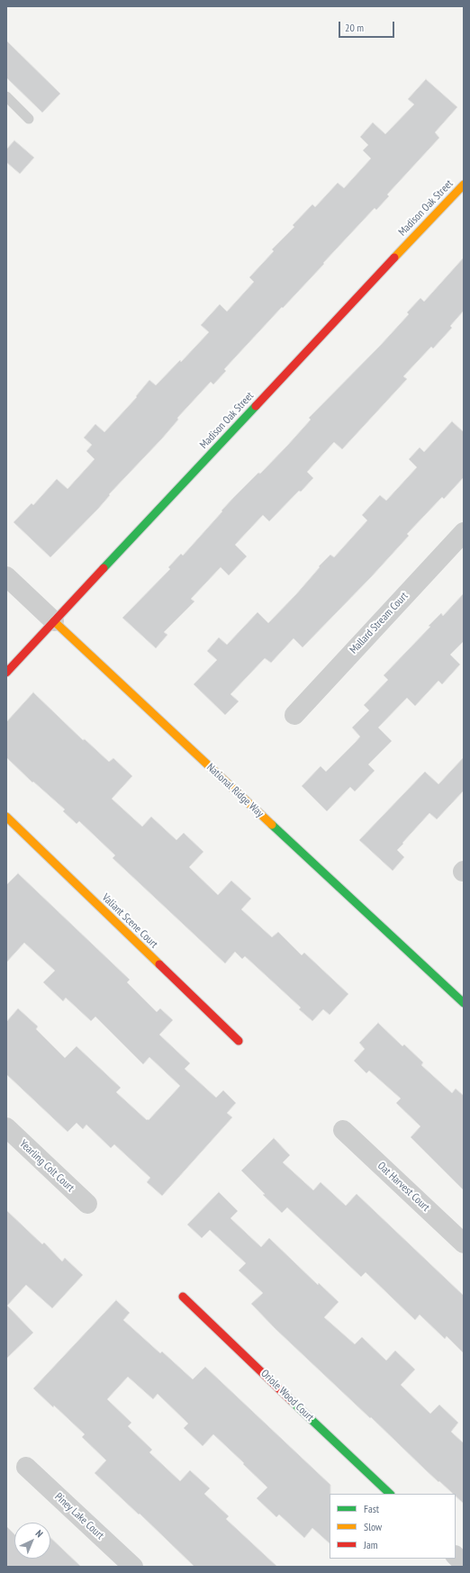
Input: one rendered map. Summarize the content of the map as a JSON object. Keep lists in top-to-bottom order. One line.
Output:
{"streets":{"street":["Madison Oak Street","Mallard Stream Court","National Ridge Way","Valiant Scene Court","Yearling Colt Court","Oat Harvest Court","Oriole Wood Court","Piney Lake Court"]},"crossings":[["Madison Oak Street","National Ridge Way"]],"legend":["Fast","Slow","Jam"],"scale_bar":"20 m","north":"top right"}
